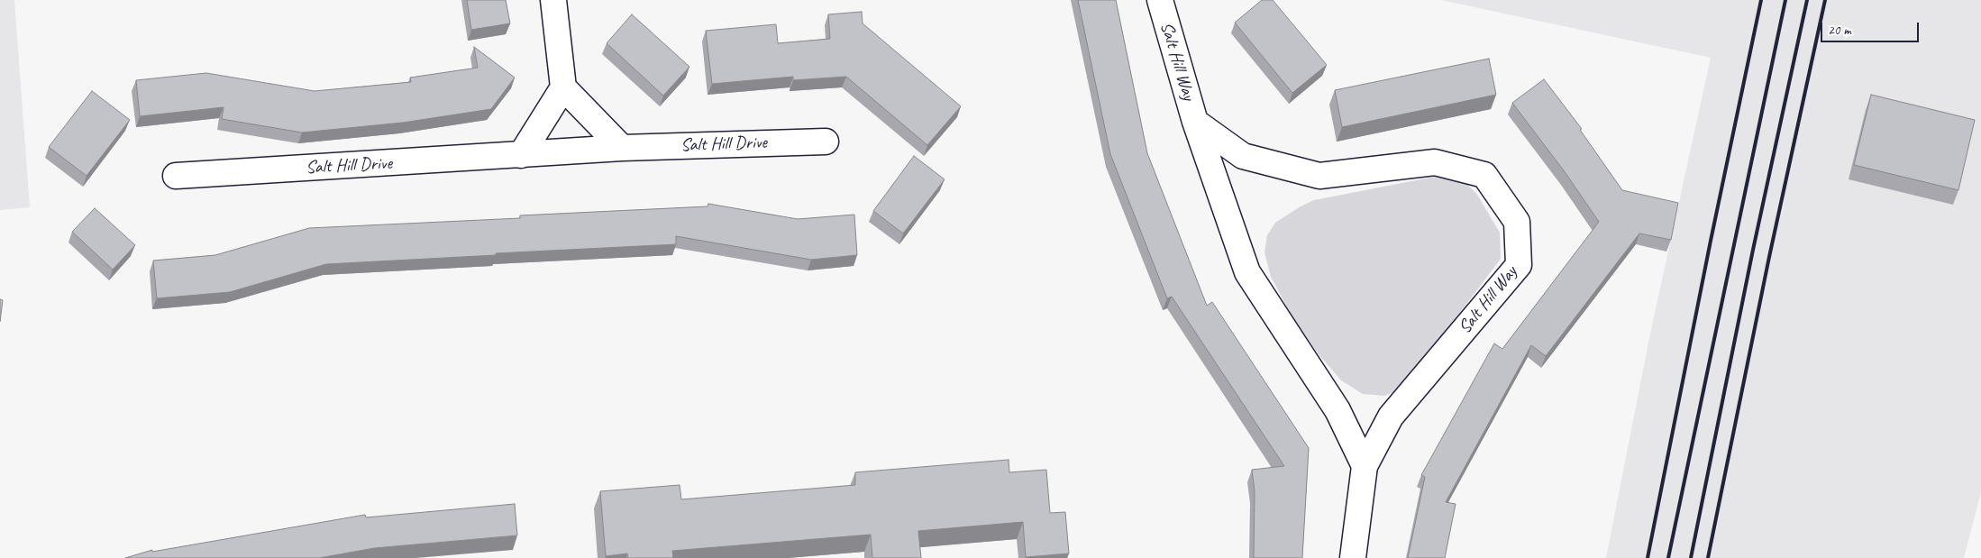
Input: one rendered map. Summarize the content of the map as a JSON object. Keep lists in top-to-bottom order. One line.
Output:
{"streets":{"street":["Salt Hill Way","Salt Hill Drive"]},"scale_bar":"20 m"}
